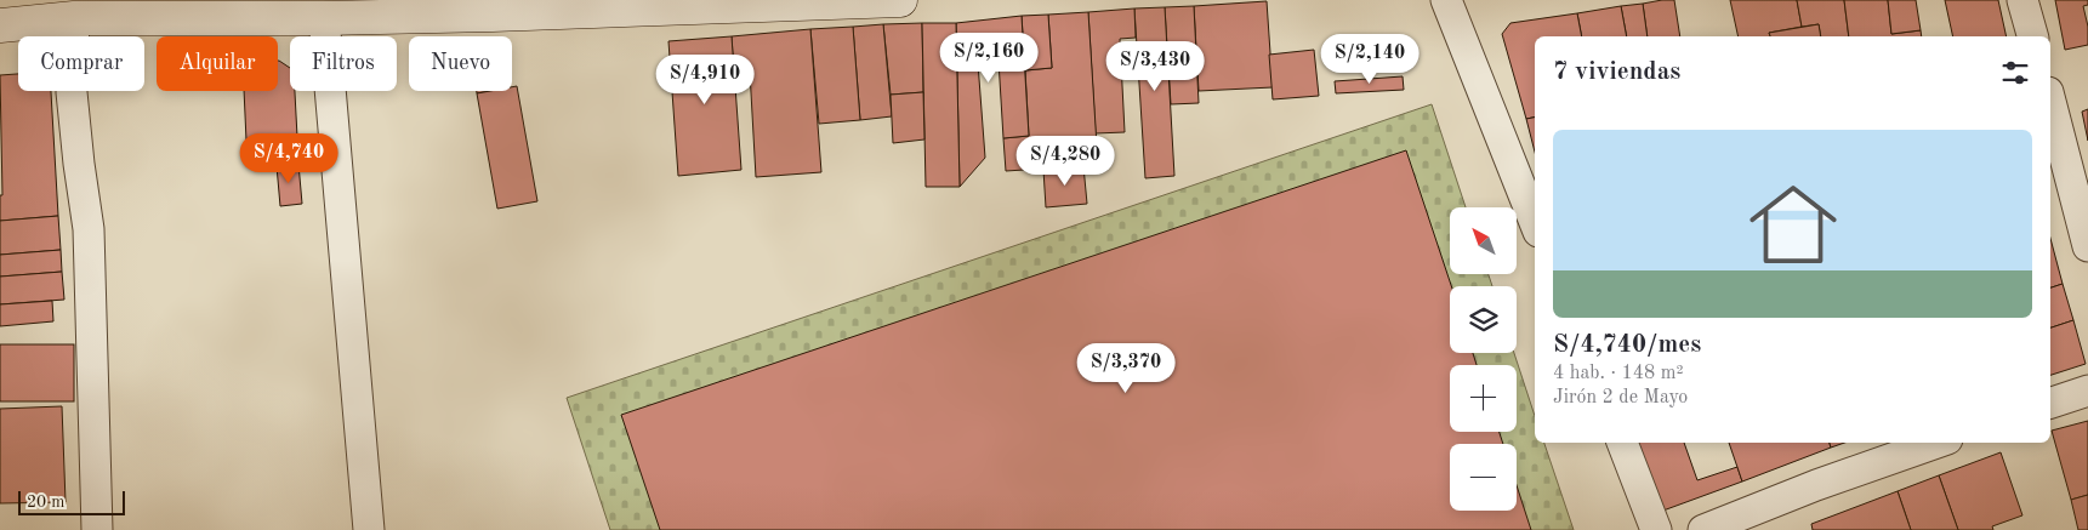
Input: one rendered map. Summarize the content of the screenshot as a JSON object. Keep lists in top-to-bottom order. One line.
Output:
{"scale_bar":"20 m","north":"top left","page":{"price":["S/2,160","S/2,140","S/3,430","S/4,910","S/4,740","S/4,280","S/3,370"],"chip":["Comprar","Alquilar","Filtros","Nuevo"],"heading":"7 viviendas","list":[{"name":"S/4,740/mes","note":"4 hab. · 148 m² · Jirón 2 de Mayo"}],"map_buttons":["+","−"],"scale":"20 m"}}
